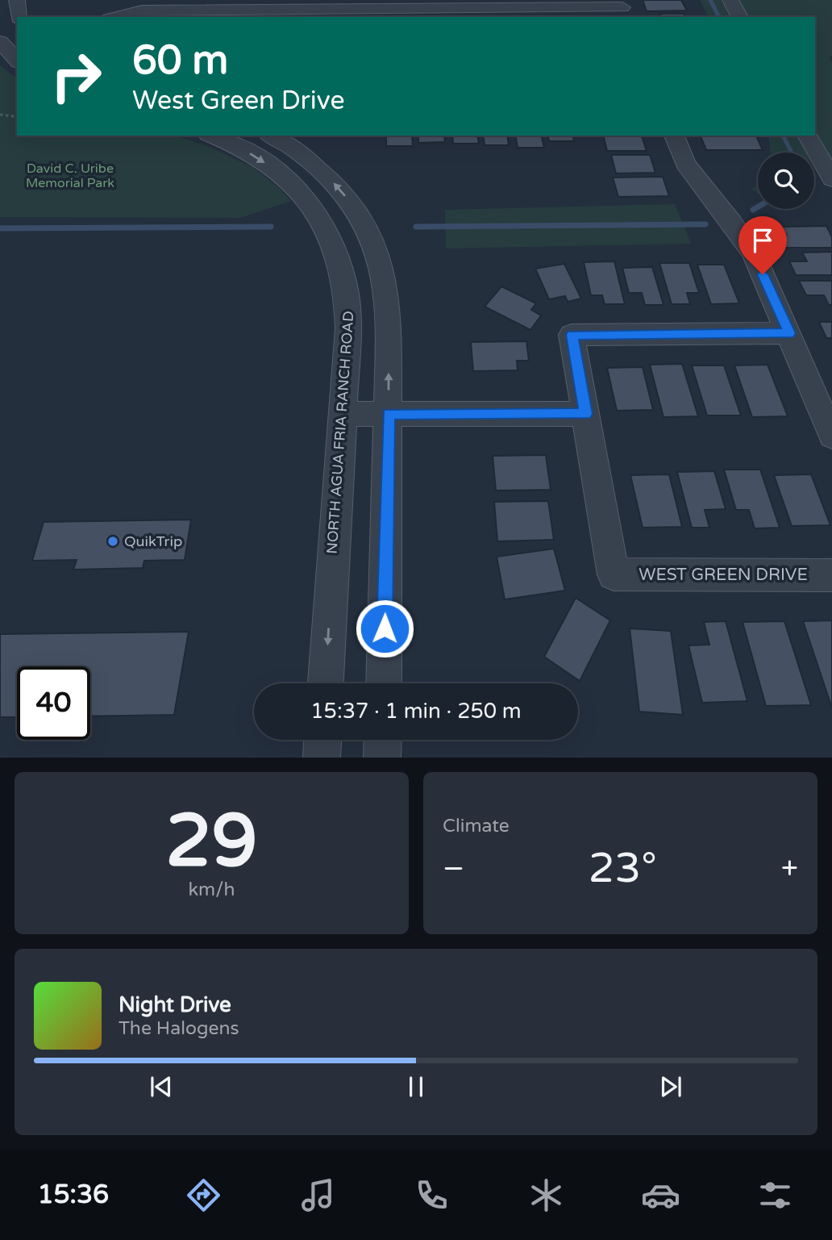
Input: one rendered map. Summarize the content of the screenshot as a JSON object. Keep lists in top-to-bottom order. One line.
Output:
{"streets":{"street":["NORTH AGUA FRIA RANCH ROAD","WEST GREEN DRIVE"]},"parks":["David C. Uribe Memorial Park"],"places":["QuikTrip"],"page":{"turn":["60 m","West Green Drive"],"limit":"40","trip":"15:37 · 1 min · 250 m","tile":[["29","km/h"],"Climate"],"heat":["−","23°","+"],"song":["Night Drive","The Halogens"],"tabs":"15:36"}}
